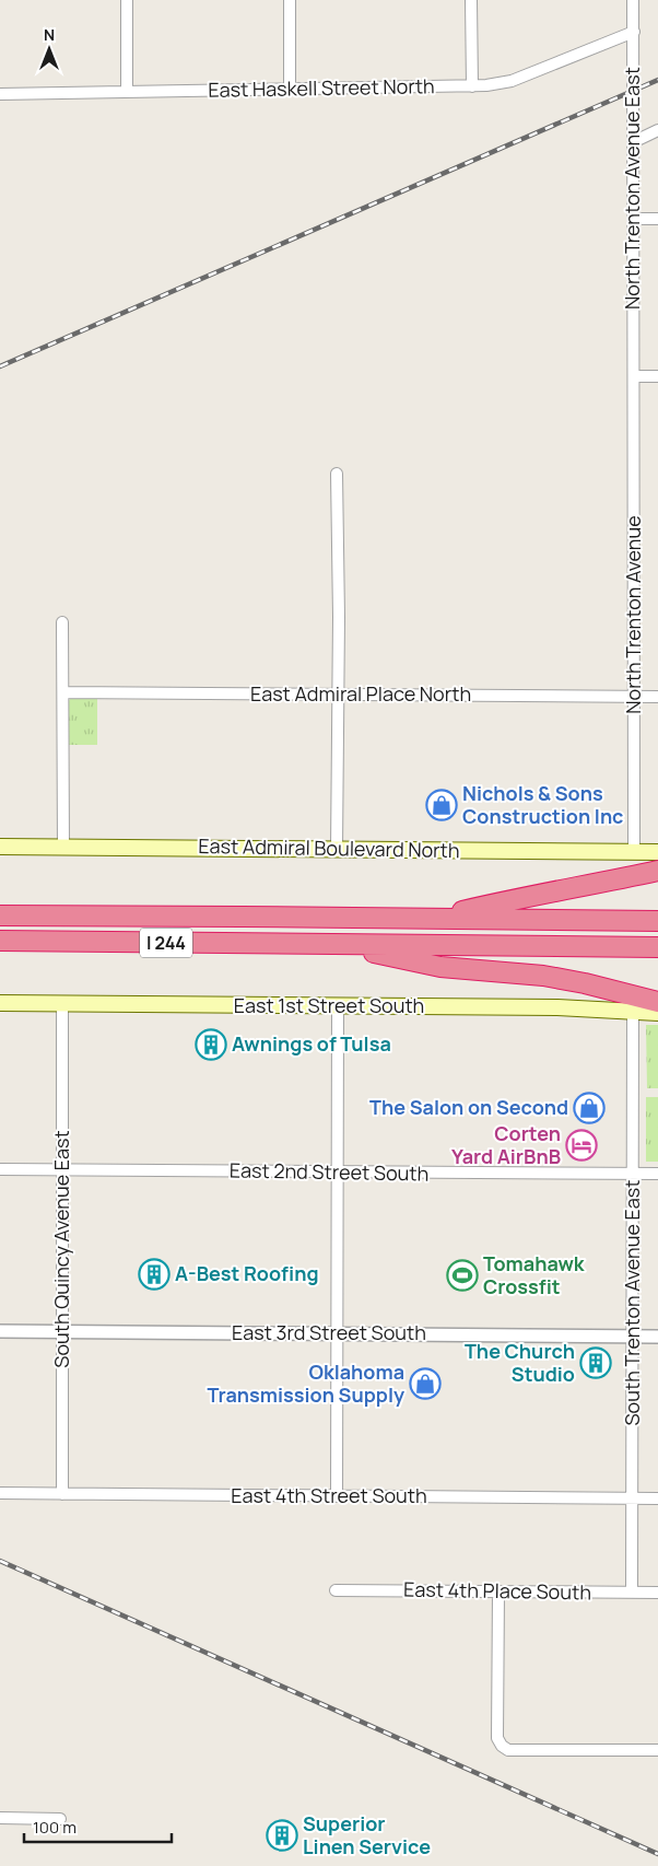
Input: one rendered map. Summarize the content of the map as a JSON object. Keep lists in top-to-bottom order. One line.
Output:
{"streets":{"highway":["I 244"],"main road":["East Admiral Boulevard North","East 1st Street South"],"street":["East Haskell Street North","North Trenton Avenue East","North Trenton Avenue","East Admiral Place North","East 2nd Street South","South Quincy Avenue East","South Trenton Avenue East","East 3rd Street South","East 4th Street South","East 4th Place South"]},"crossings":[["East Haskell Street North","North Trenton Avenue East"],["North Trenton Avenue East","North Trenton Avenue"],["North Trenton Avenue","East Admiral Place North"],["North Trenton Avenue","East Admiral Boulevard North"],["East 1st Street South","South Quincy Avenue East"],["East 1st Street South","South Trenton Avenue East"],["East 2nd Street South","South Quincy Avenue East"],["East 2nd Street South","South Trenton Avenue East"],["South Quincy Avenue East","East 3rd Street South"],["South Quincy Avenue East","East 4th Street South"],["South Trenton Avenue East","East 3rd Street South"],["South Trenton Avenue East","East 4th Street South"],["South Trenton Avenue East","East 4th Place South"]],"places":{"shop":["Nichols & Sons Construction Inc","The Salon on Second","Oklahoma Transmission Supply"],"building":["Awnings of Tulsa","A-Best Roofing","The Church Studio","Superior Linen Service"],"hotel":["Corten Yard AirBnB"],"sports":["Tomahawk Crossfit"]},"scale_bar":"100 m","north":"top"}
